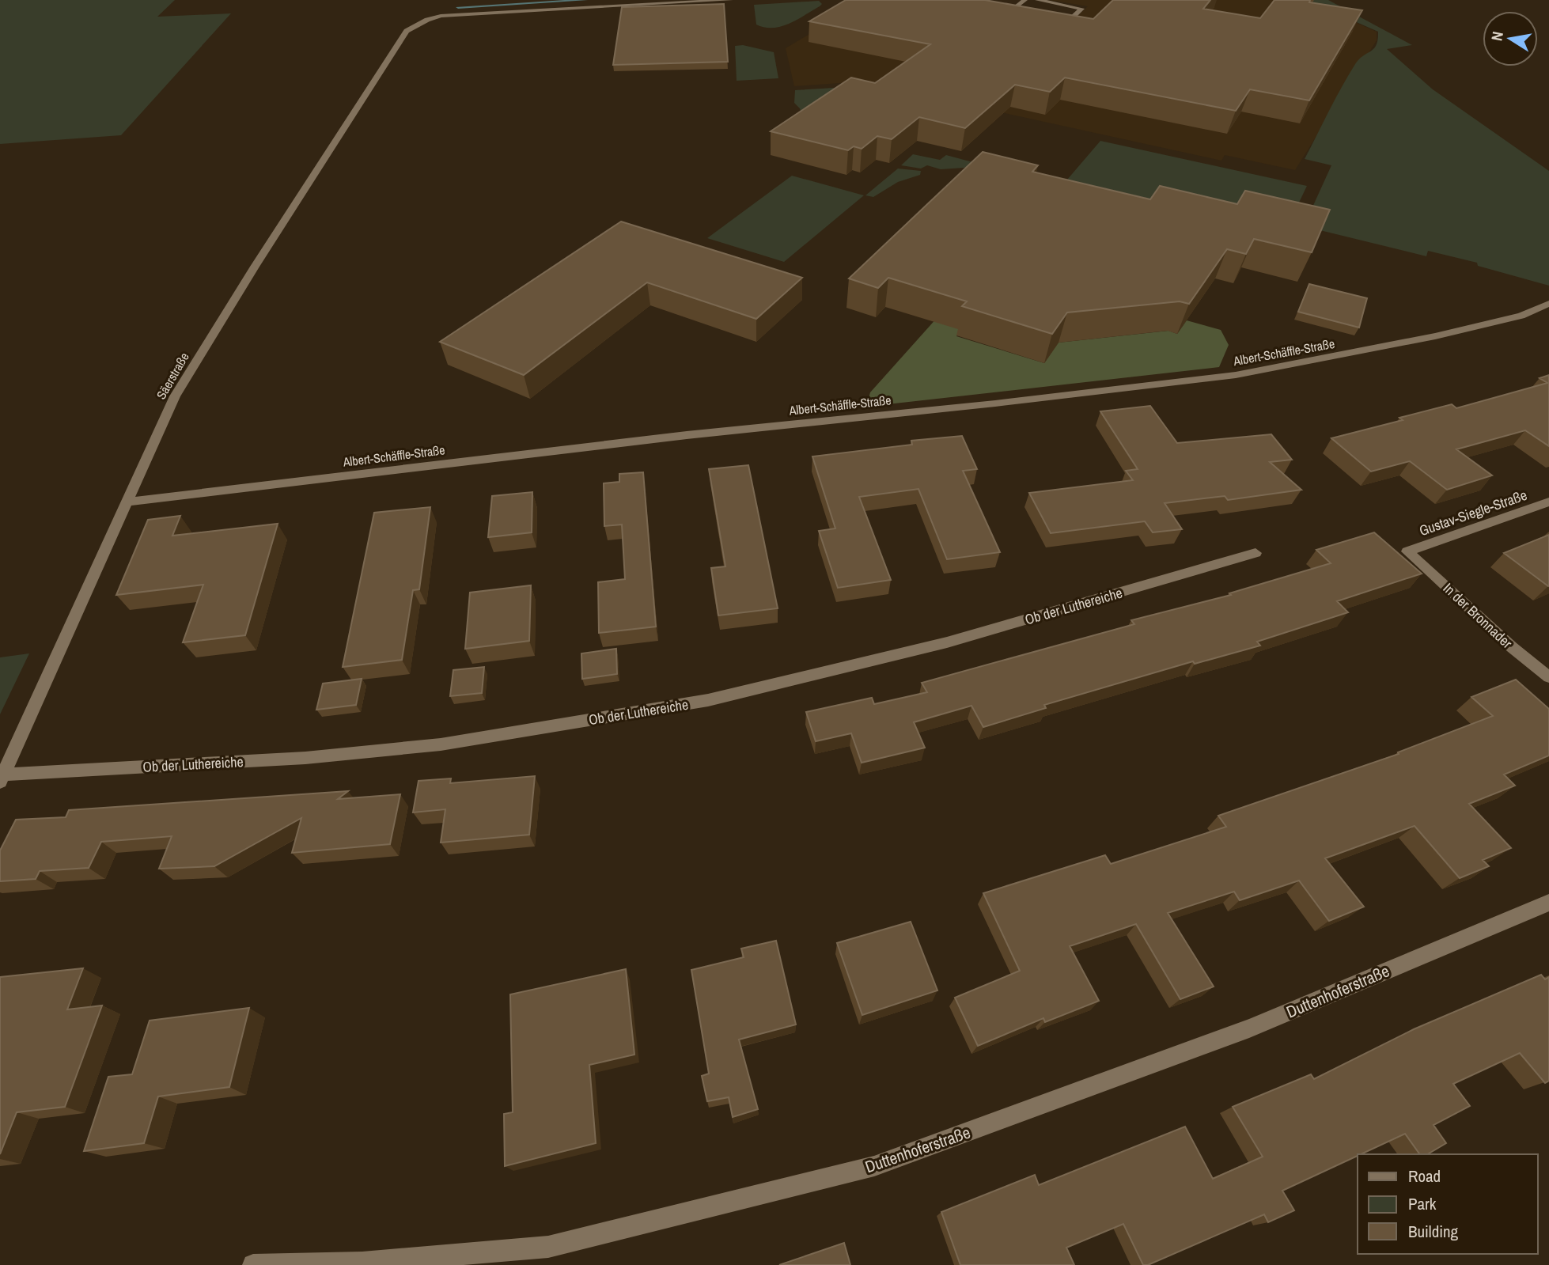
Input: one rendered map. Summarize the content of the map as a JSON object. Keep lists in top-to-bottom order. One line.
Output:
{"streets":{"street":["Albert-Schäffle-Straße","Säerstraße","Gustav-Siegle-Straße","Ob der Luthereiche","In der Bronnader","Duttenhoferstraße"]},"crossings":[["Albert-Schäffle-Straße","Säerstraße"],["Säerstraße","Ob der Luthereiche"],["Gustav-Siegle-Straße","In der Bronnader"]],"legend":["Road","Park","Building"],"north":"left"}
